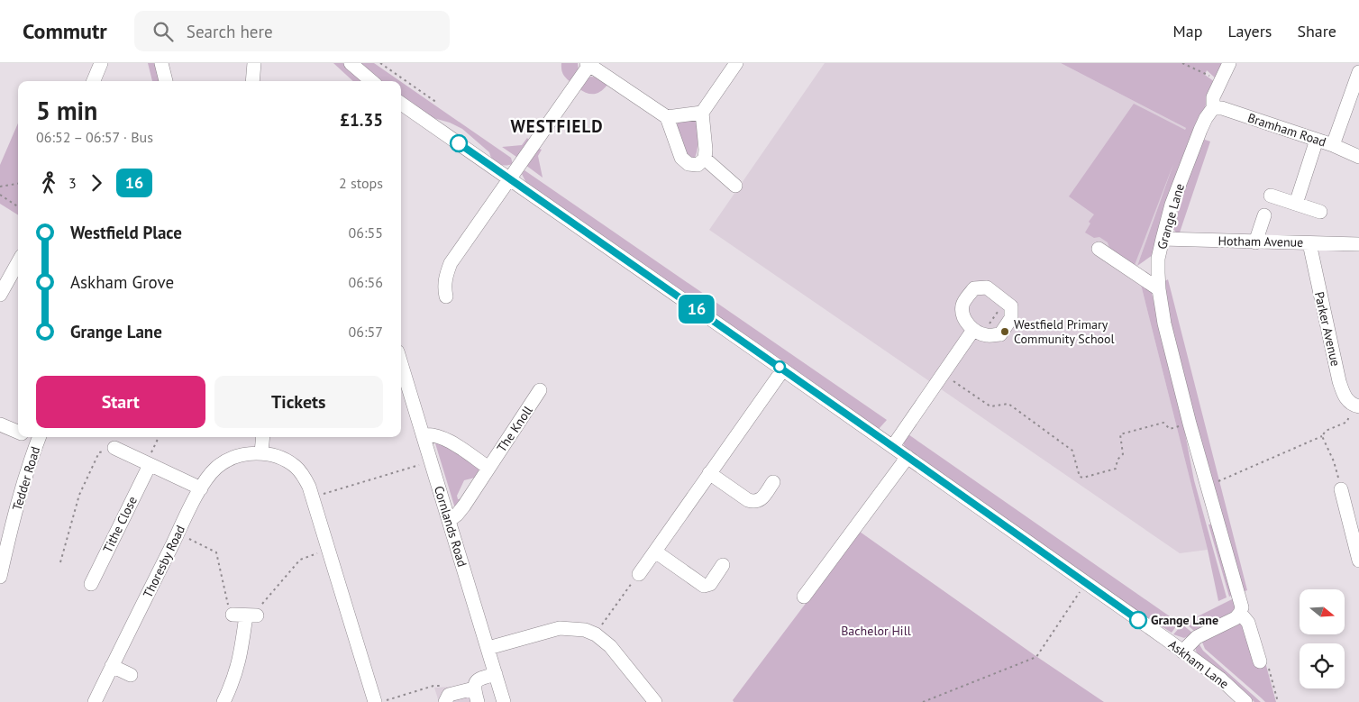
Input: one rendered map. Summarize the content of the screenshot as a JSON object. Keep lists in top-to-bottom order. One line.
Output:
{"streets":{"street":["Bramham Road","Grange Lane","Hotham Avenue","Parker Avenue","The Knoll","Tedder Road","Tithe Close","Cornlands Road","Thoresby Road","Askham Lane"]},"crossings":[["Bramham Road","Grange Lane"],["Grange Lane","Hotham Avenue"],["Hotham Avenue","Parker Avenue"],["The Knoll","Cornlands Road"]],"districts":["WESTFIELD"],"parks":["Bachelor Hill"],"places":["Westfield Primary Community School","Grange Lane"],"lines":["bus line 16"],"north":"right","page":{"header":"Commutr","search":"Search here","nav":["Map","Layers","Share"],"on_map":"16","heading":["5 min","06:52 – 06:57 · Bus","£1.35"],"legs":["3","16","2 stops"],"list":[{"name":"Westfield Place","value":"06:55"},{"name":"Askham Grove","value":"06:56"},{"name":"Grange Lane","value":"06:57"}],"buttons":["Start","Tickets"]}}
